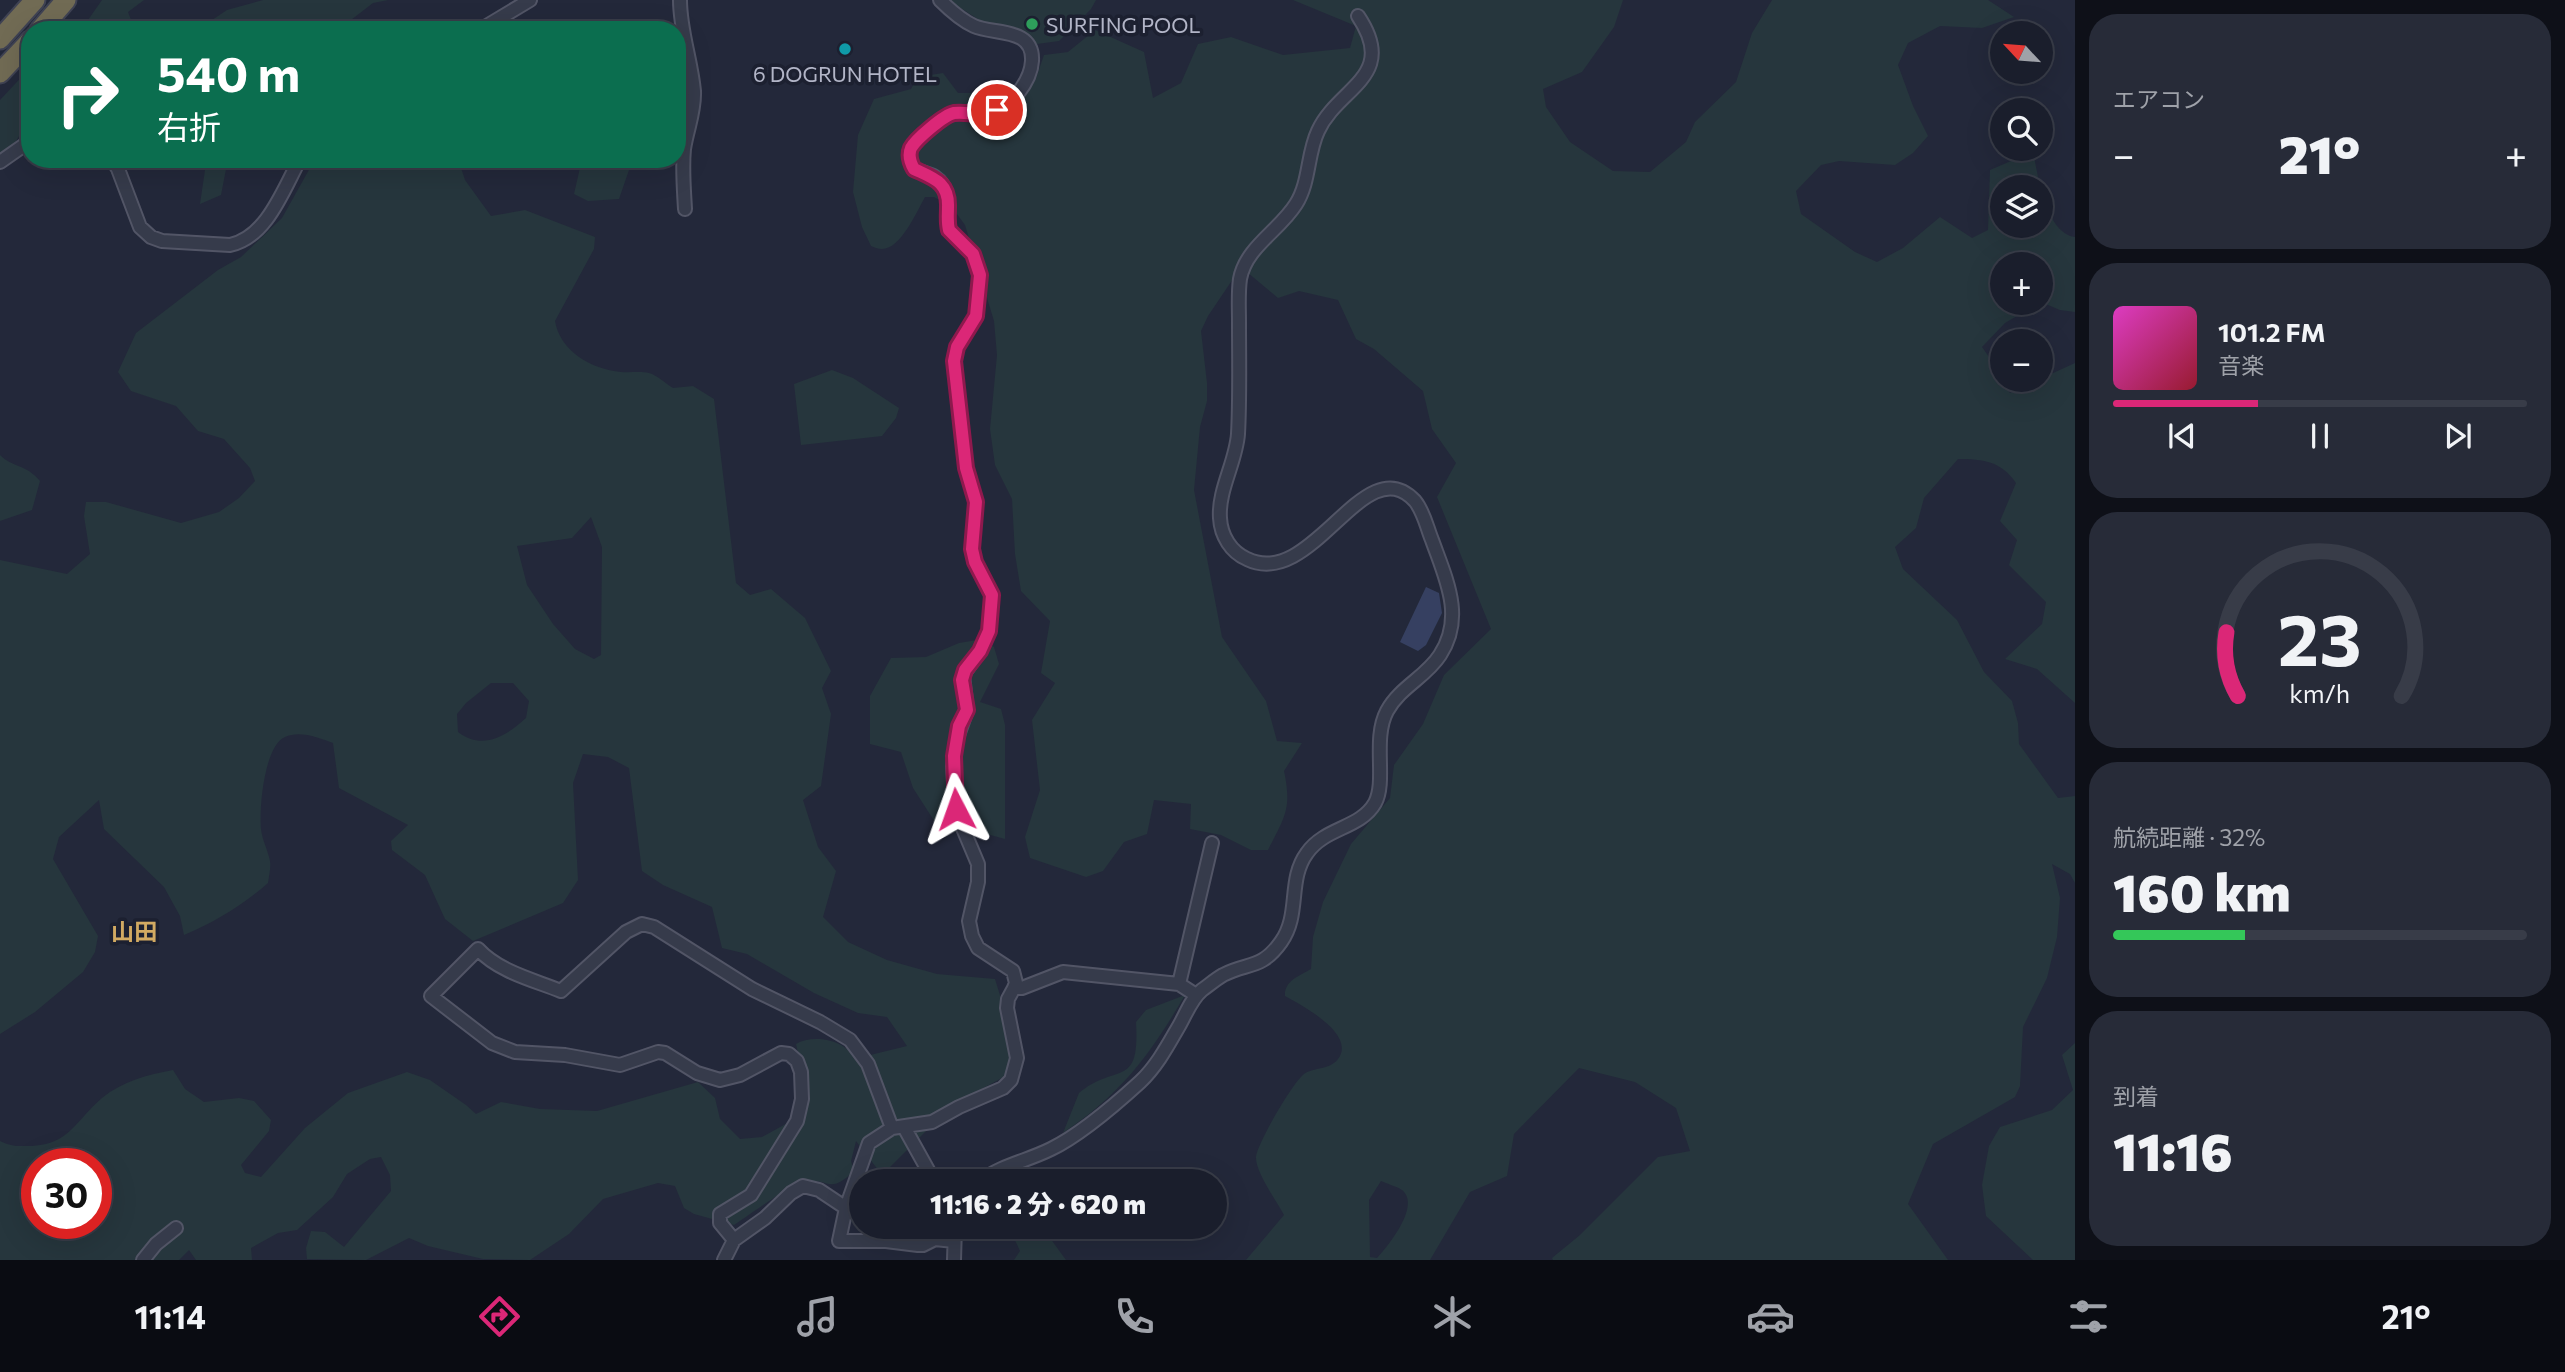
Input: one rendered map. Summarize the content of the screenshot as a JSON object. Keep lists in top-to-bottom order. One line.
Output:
{"districts":["山田"],"places":["SURFING POOL","6 DOGRUN HOTEL"],"north":"top left","page":{"tile":["エアコン",["航続距離 · 32%","160 km"],["到着","11:16"]],"map_buttons":["+","−"],"turn":["540 m","右折"],"heat":["−","21°","+"],"song":["101.2 FM","音楽"],"limit":"30","trip":"11:16 · 2 分 · 620 m","tabs":["11:14","21°"],"gauge":["23","km/h"]}}
